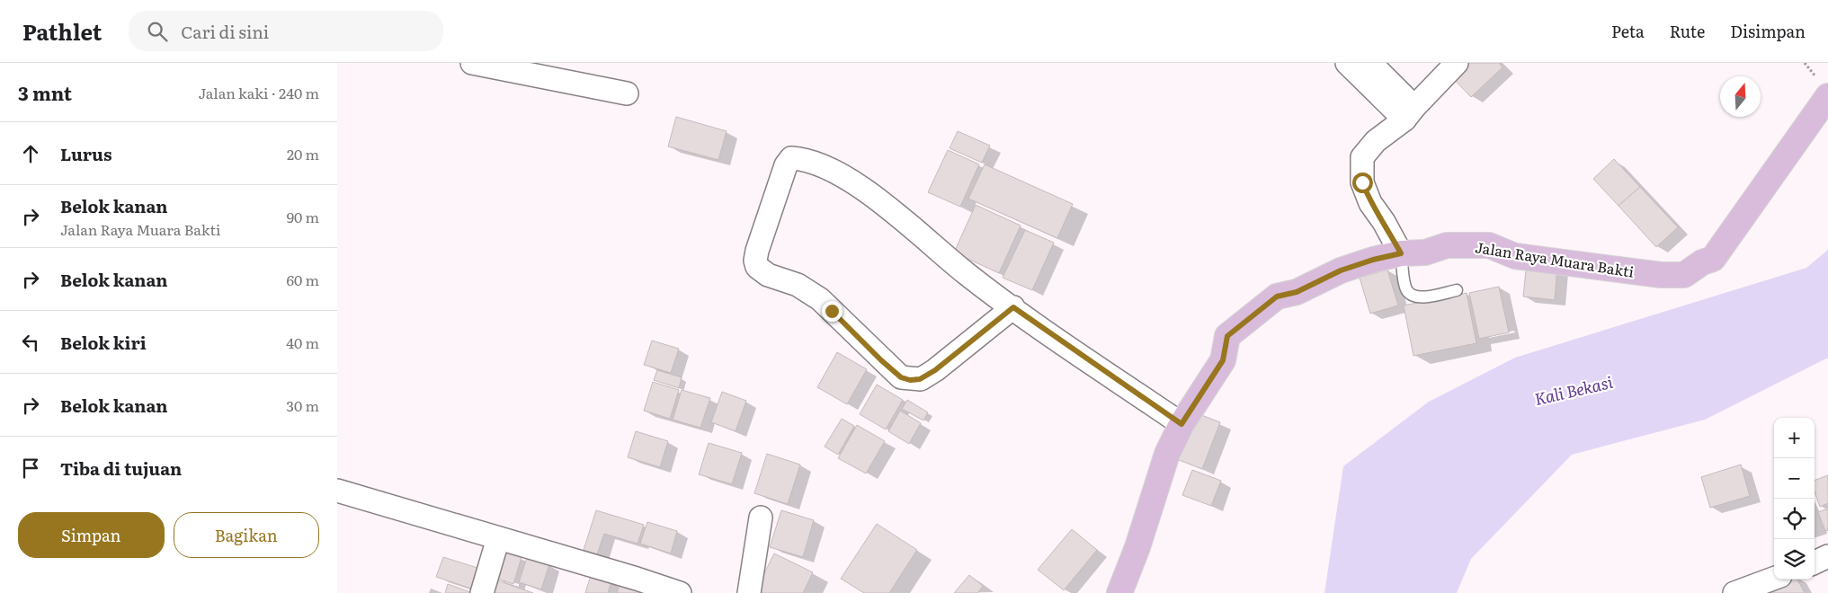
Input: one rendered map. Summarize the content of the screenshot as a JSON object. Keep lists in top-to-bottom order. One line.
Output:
{"streets":{"main road":["Jalan Raya Muara Bakti"]},"water":["Kali Bekasi"],"north":"top","page":{"header":"Pathlet","search":"Cari di sini","nav":["Peta","Rute","Disimpan"],"heading":["3 mnt","Jalan kaki · 240 m"],"list":[["Lurus","20 m"],["Belok kanan","Jalan Raya Muara Bakti","90 m"],["Belok kanan","60 m"],["Belok kiri","40 m"],["Belok kanan","30 m"],"Tiba di tujuan"],"map_buttons":["+","−"],"buttons":["Simpan","Bagikan"]}}
